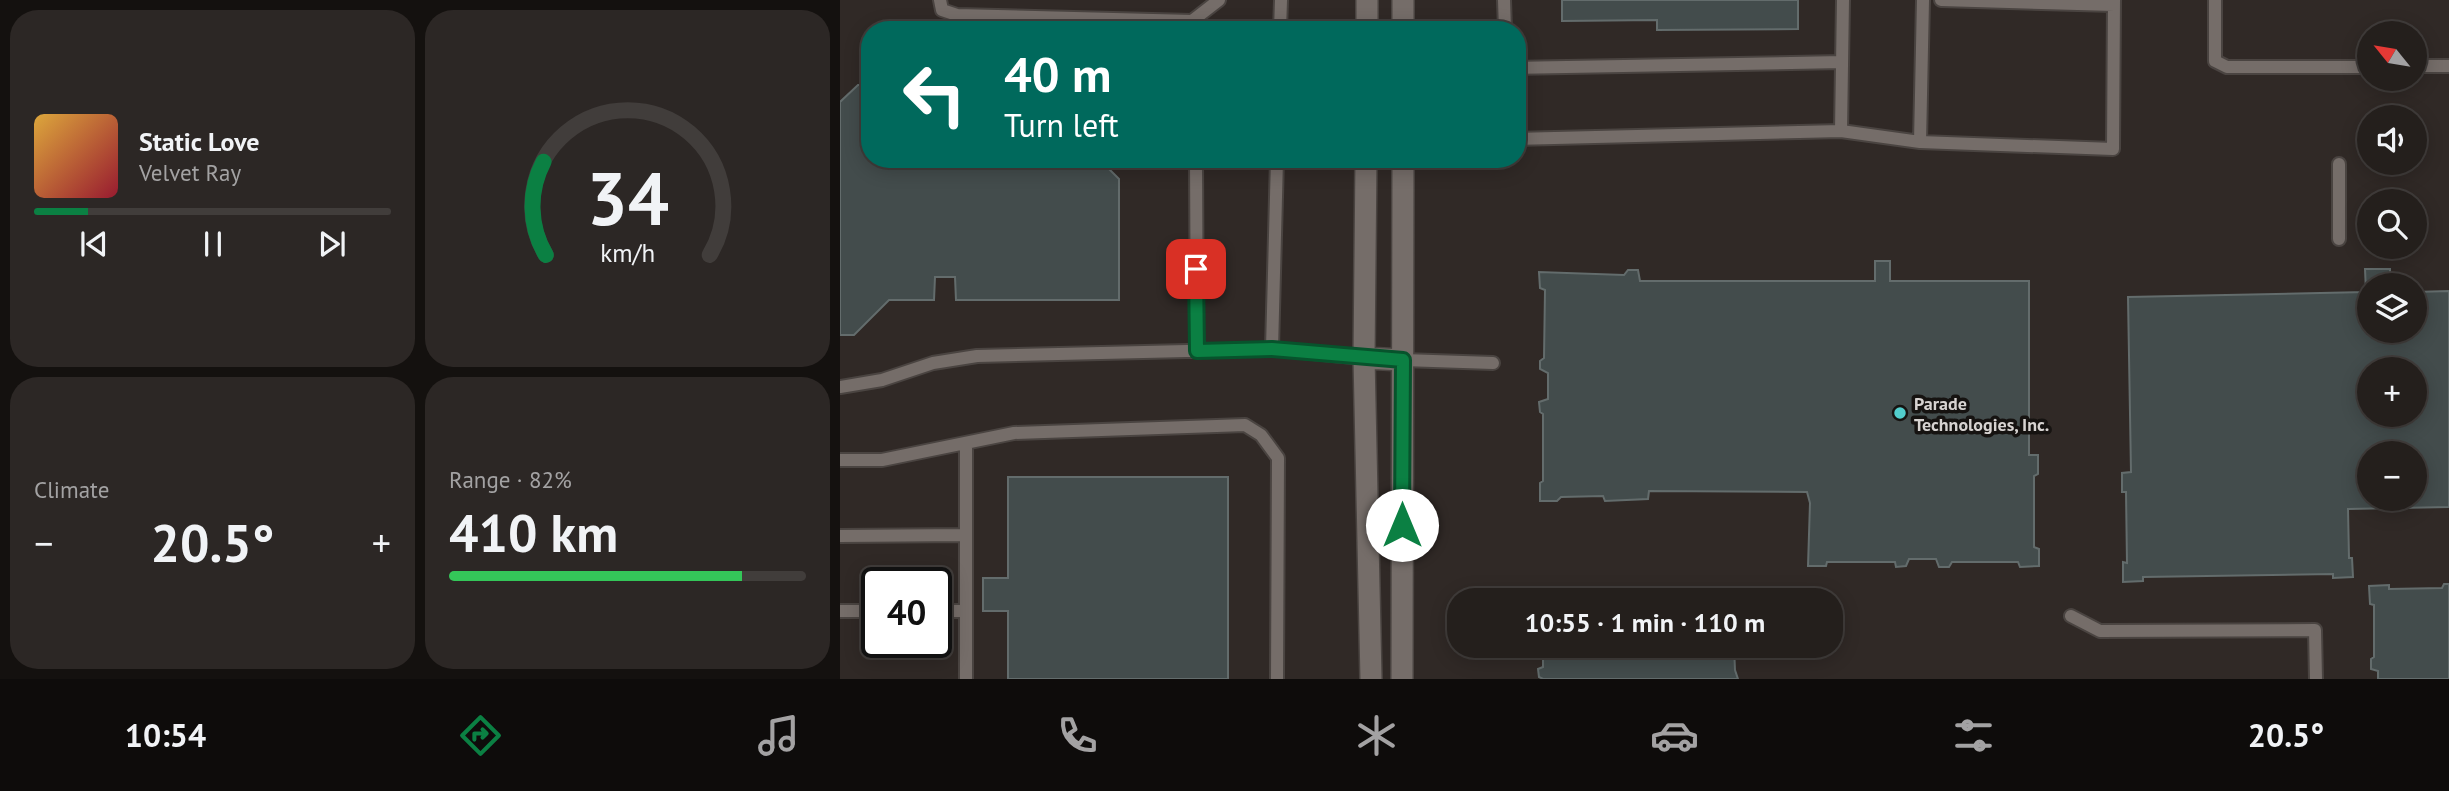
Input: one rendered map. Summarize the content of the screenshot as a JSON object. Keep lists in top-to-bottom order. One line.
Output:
{"places":["Parade Technologies, Inc."],"north":"top left","page":{"map_buttons":["+","−"],"turn":["40 m","Turn left"],"song":["Static Love","Velvet Ray"],"tile":["Climate",["Range · 82%","410 km"]],"heat":["−","20.5°","+"],"limit":"40","trip":"10:55 · 1 min · 110 m","tabs":["10:54","20.5°"],"gauge":["34","km/h"]}}
